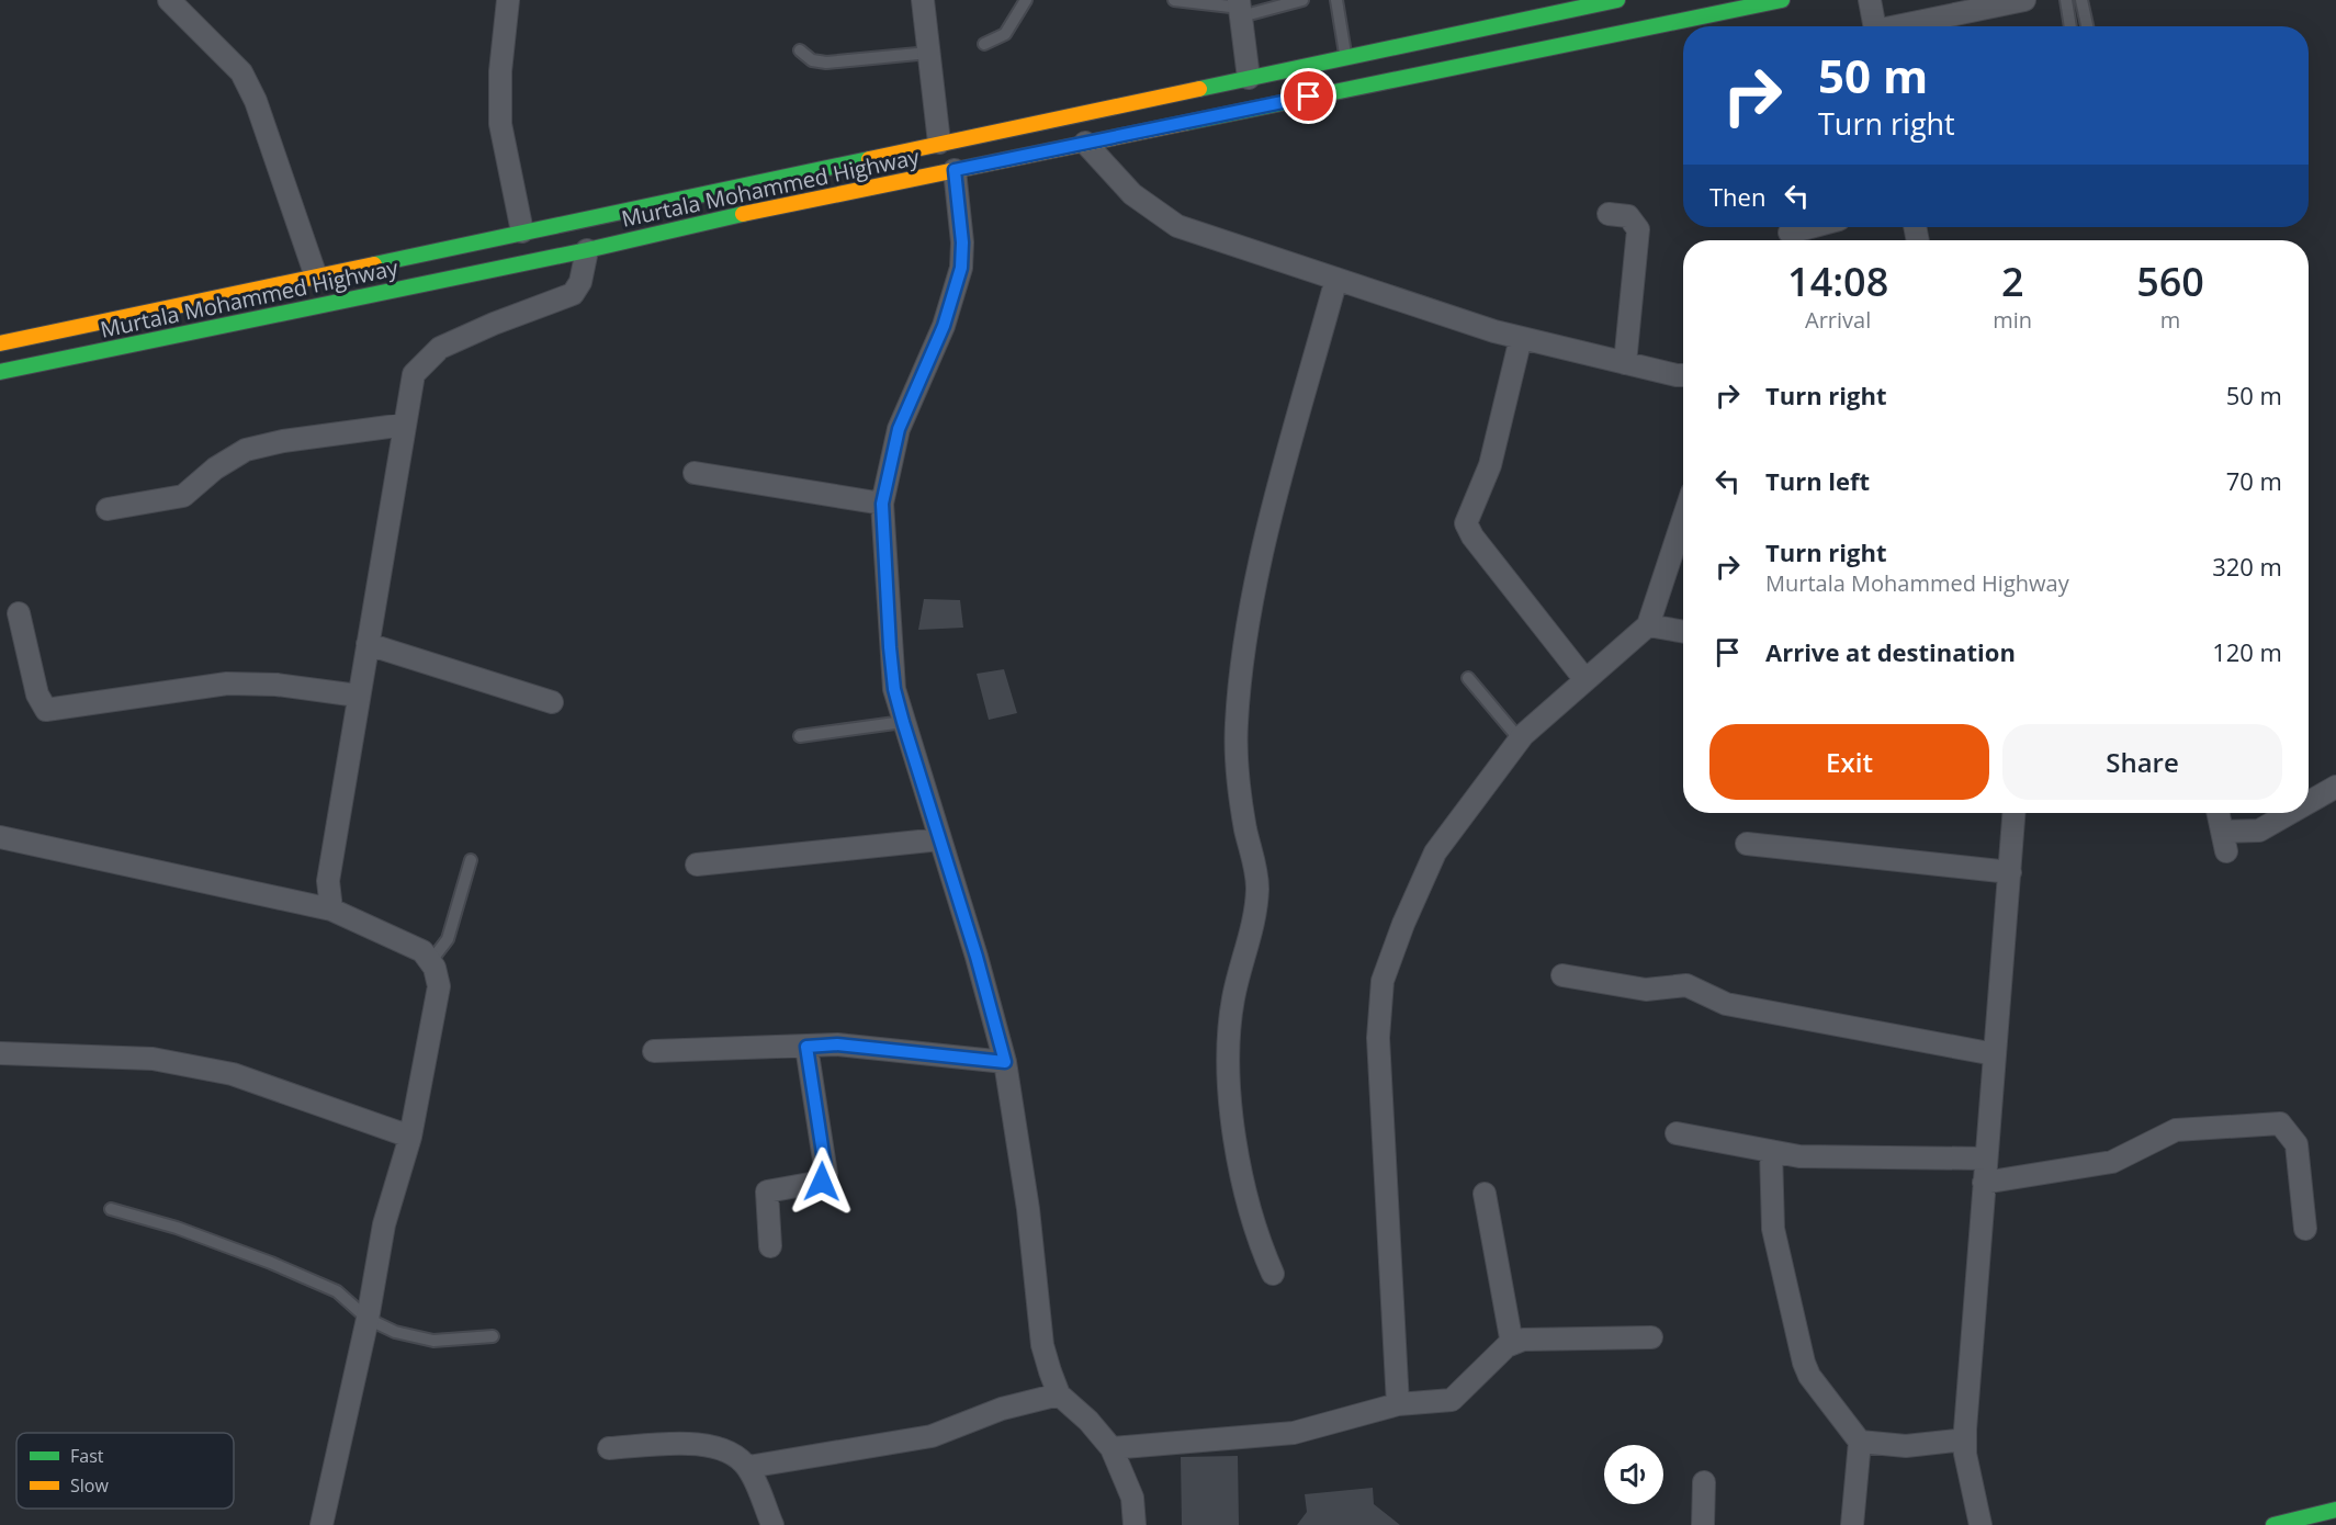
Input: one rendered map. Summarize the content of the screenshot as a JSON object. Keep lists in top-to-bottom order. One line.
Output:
{"streets":{"main road":["Murtala Mohammed Highway"]},"legend":["Fast","Slow"],"page":{"turn":["50 m","Turn right"],"then":"Then","eta":["14:08","Arrival","2","min","560","m"],"list":[{"name":"Turn right","value":"50 m"},{"name":"Turn left","value":"70 m"},{"name":"Turn right","note":"Murtala Mohammed Highway","value":"320 m"},{"name":"Arrive at destination","value":"120 m"}],"buttons":["Exit","Share"]}}
